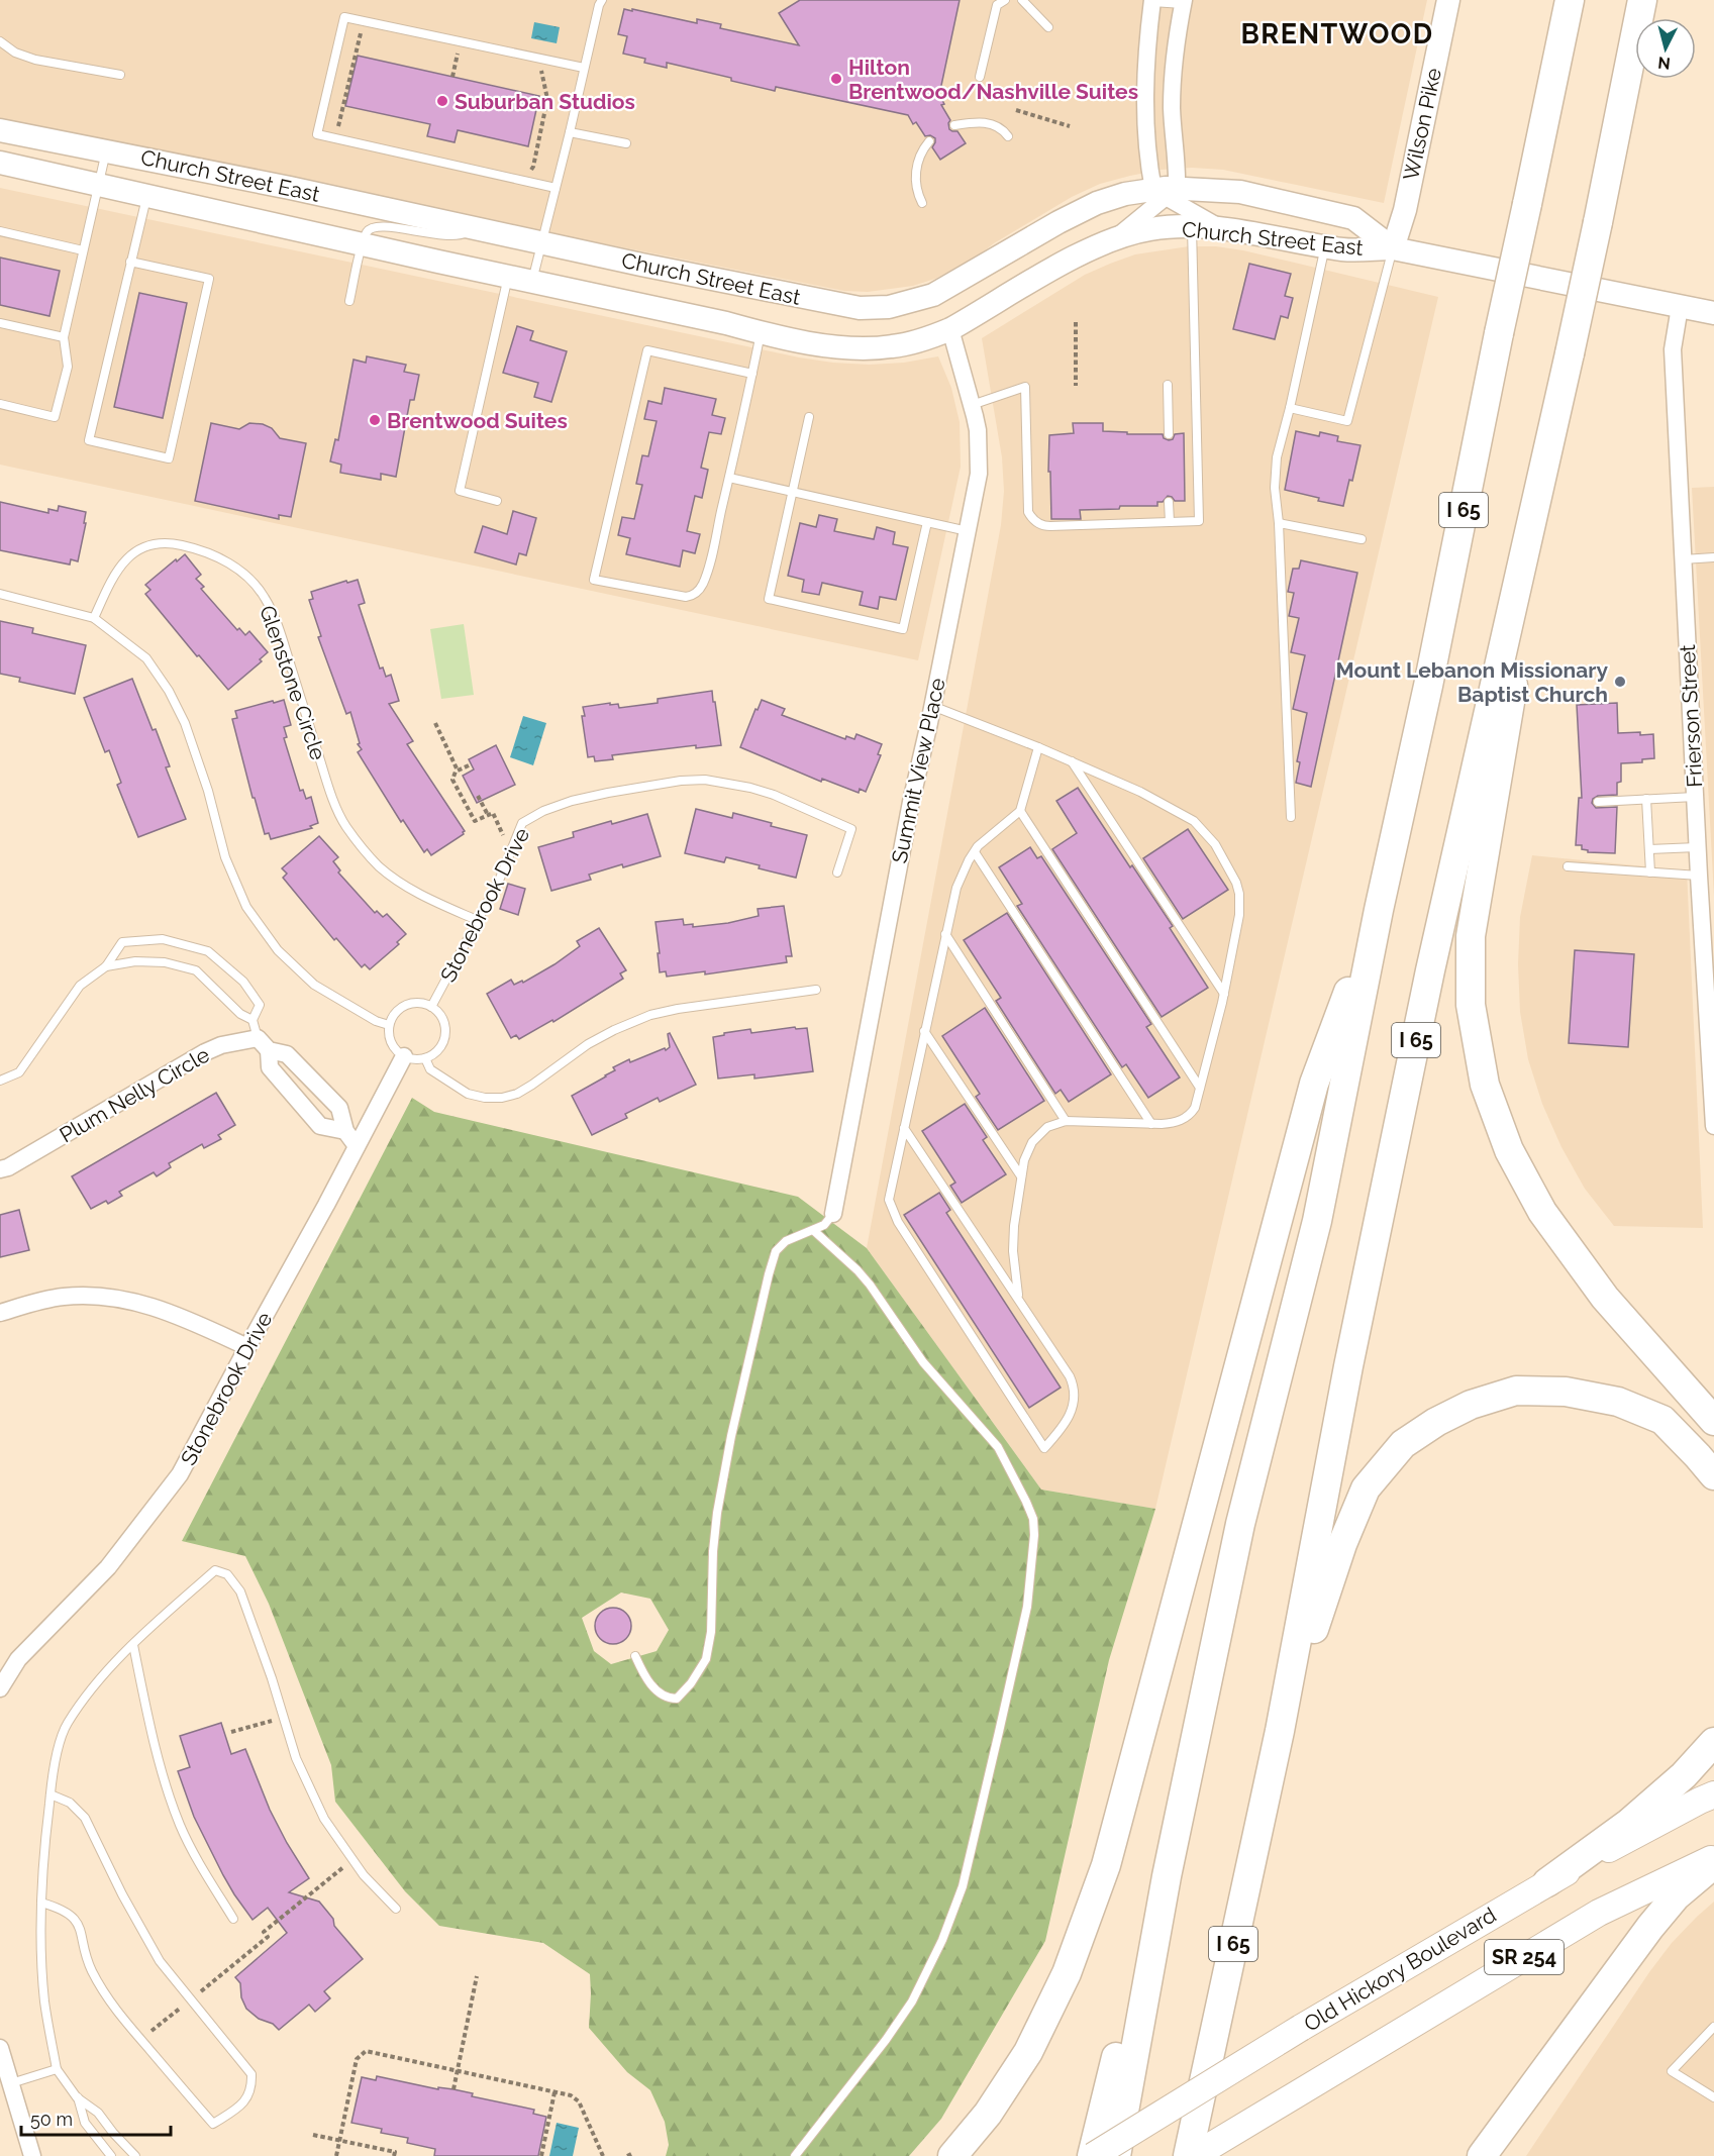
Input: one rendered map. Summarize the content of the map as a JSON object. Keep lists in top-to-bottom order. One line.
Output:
{"streets":{"highway":["I 65"],"main road":["Wilson Pike","Church Street East","SR 254","Old Hickory Boulevard"],"street":["Frierson Street","Summit View Place","Stonebrook Drive","Plum Nelly Circle"],"lane":["Glenstone Circle"]},"crossings":[["Wilson Pike","Church Street East"],["Church Street East","Frierson Street"],["Church Street East","Summit View Place"],["Glenstone Circle","Stonebrook Drive"]],"districts":["BRENTWOOD"],"places":["Hilton Brentwood/Nashville Suites","Suburban Studios","Brentwood Suites","Mount Lebanon Missionary Baptist Church"],"scale_bar":"50 m","north":"bottom"}
